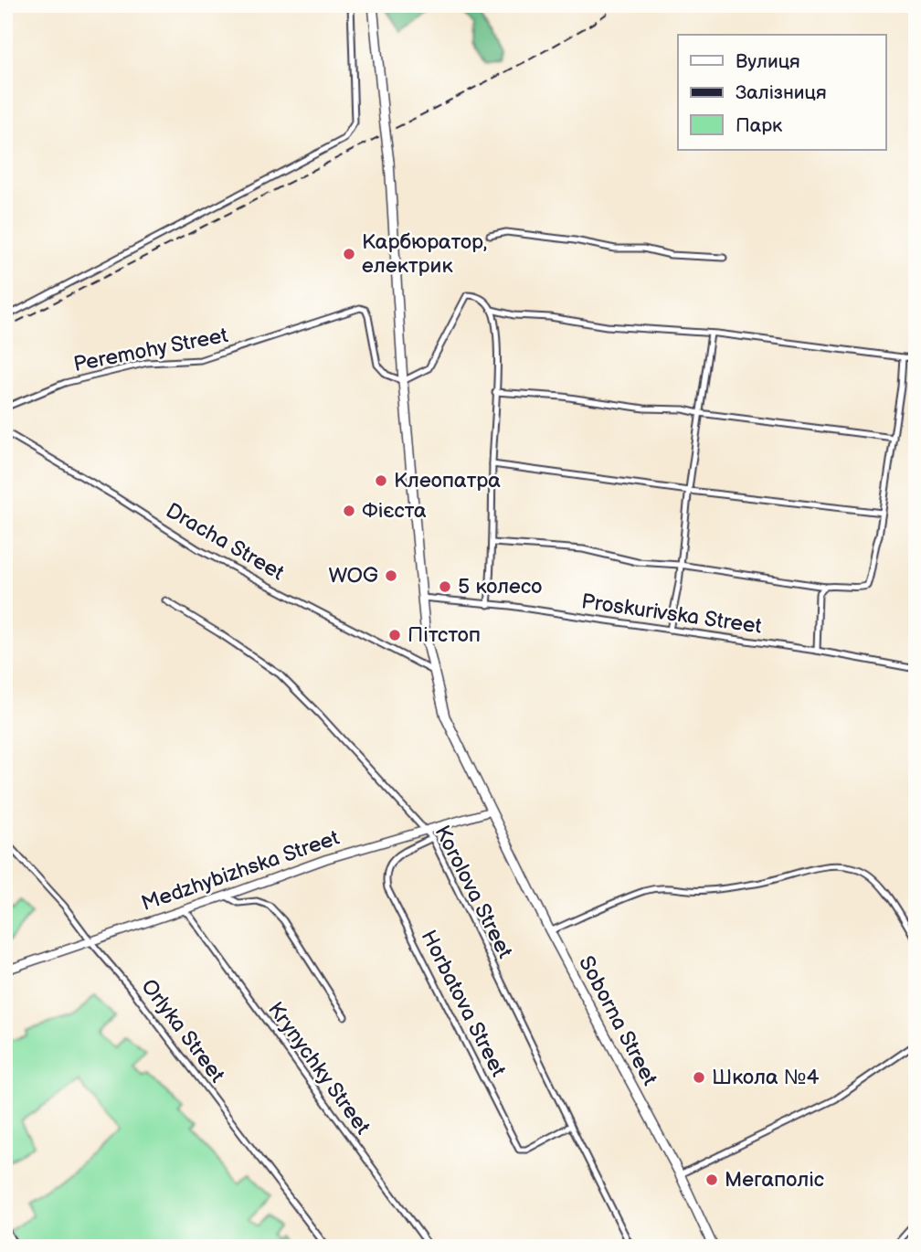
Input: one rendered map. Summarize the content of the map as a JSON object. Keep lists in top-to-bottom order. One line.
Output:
{"streets":{"main road":["Medzhybizhska Street","Soborna Street"],"street":["Peremohy Street","Dracha Street","Proskurivska Street","Korolova Street","Horbatova Street","Orlyka Street","Krynychky Street"]},"crossings":[["Peremohy Street","Soborna Street"],["Dracha Street","Soborna Street"],["Proskurivska Street","Soborna Street"],["Medzhybizhska Street","Korolova Street"],["Medzhybizhska Street","Soborna Street"],["Medzhybizhska Street","Orlyka Street"],["Medzhybizhska Street","Krynychky Street"],["Korolova Street","Horbatova Street"]],"places":["Карбюратор, електрик","Клеопатра","Фієста","WOG","5 колесо","Пітстоп","Школа №4","Мегаполіс"],"legend":["Вулиця","Залізниця","Парк"]}
